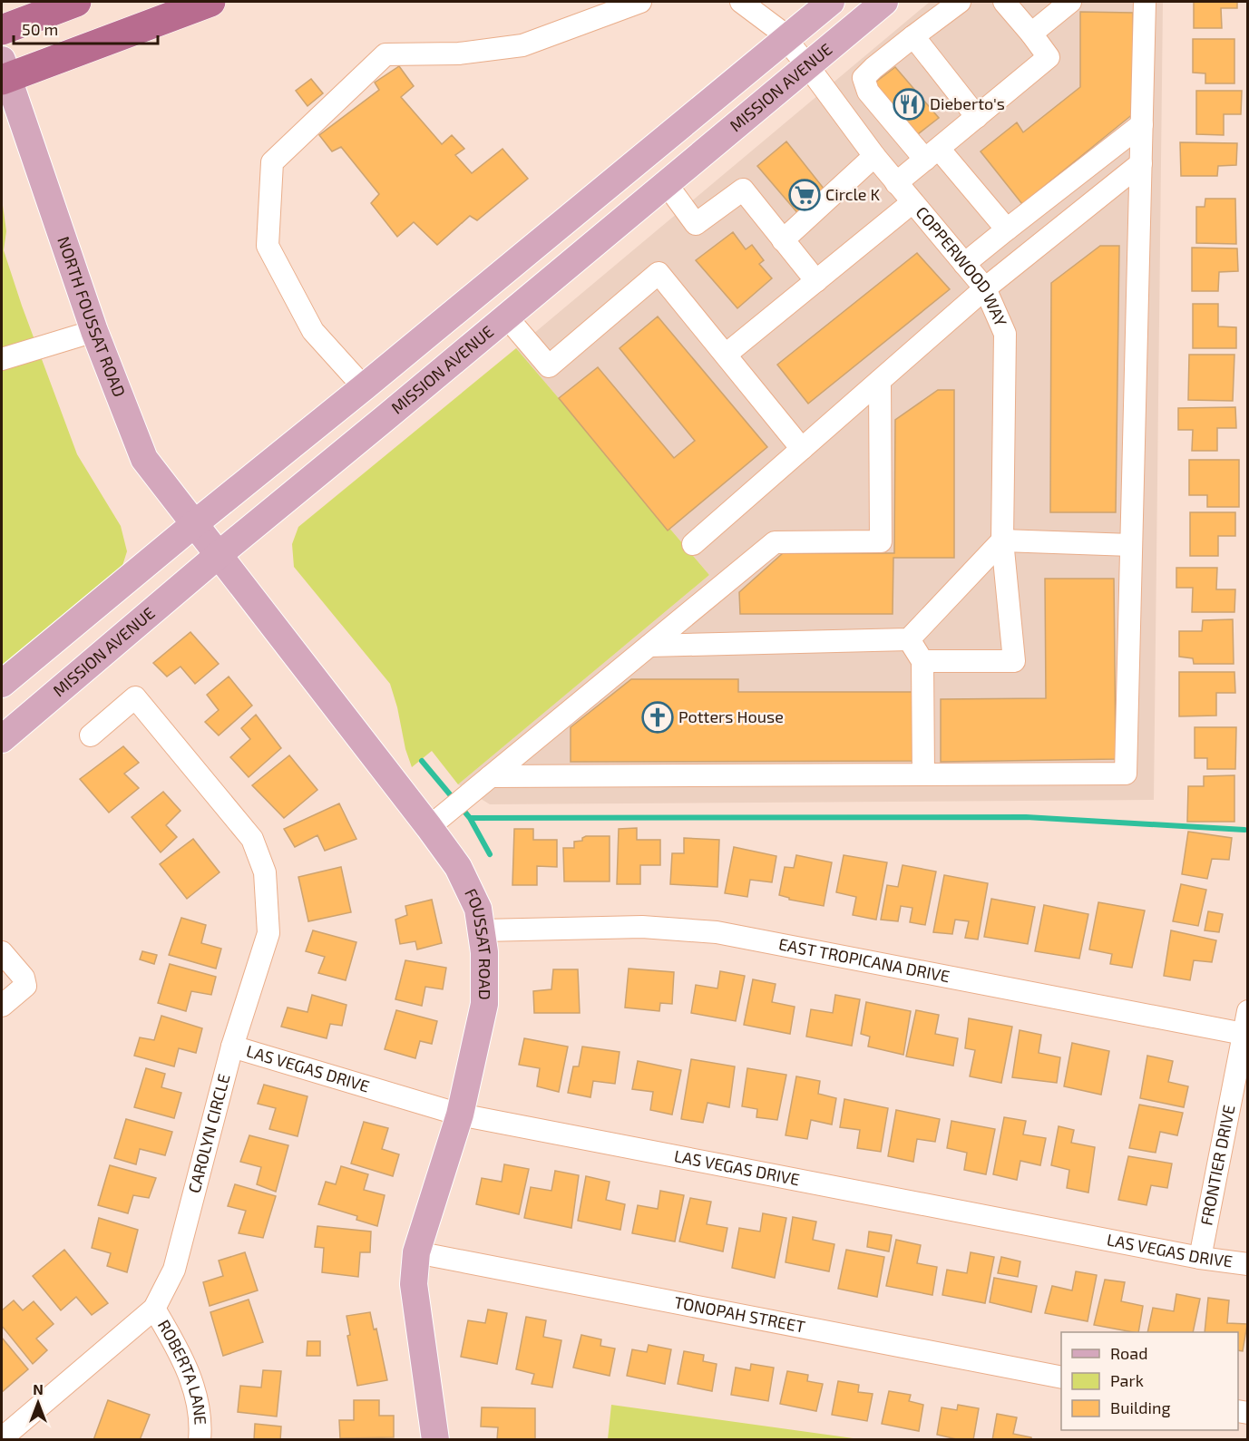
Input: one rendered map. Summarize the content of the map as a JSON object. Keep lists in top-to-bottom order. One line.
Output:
{"streets":{"main road":["MISSION AVENUE","NORTH FOUSSAT ROAD","FOUSSAT ROAD"],"street":["COPPERWOOD WAY","EAST TROPICANA DRIVE","LAS VEGAS DRIVE","CAROLYN CIRCLE","FRONTIER DRIVE","TONOPAH STREET","ROBERTA LANE"]},"crossings":[["MISSION AVENUE","COPPERWOOD WAY"],["MISSION AVENUE","NORTH FOUSSAT ROAD"],["MISSION AVENUE","FOUSSAT ROAD"],["NORTH FOUSSAT ROAD","FOUSSAT ROAD"],["FOUSSAT ROAD","EAST TROPICANA DRIVE"],["FOUSSAT ROAD","LAS VEGAS DRIVE"],["FOUSSAT ROAD","TONOPAH STREET"],["EAST TROPICANA DRIVE","FRONTIER DRIVE"],["LAS VEGAS DRIVE","CAROLYN CIRCLE"],["LAS VEGAS DRIVE","FRONTIER DRIVE"],["CAROLYN CIRCLE","ROBERTA LANE"]],"places":{"restaurant":["Dieberto's"],"supermarket":["Circle K"],"church":["Potters House"]},"legend":["Road","Park","Building"],"scale_bar":"50 m","north":"top"}
